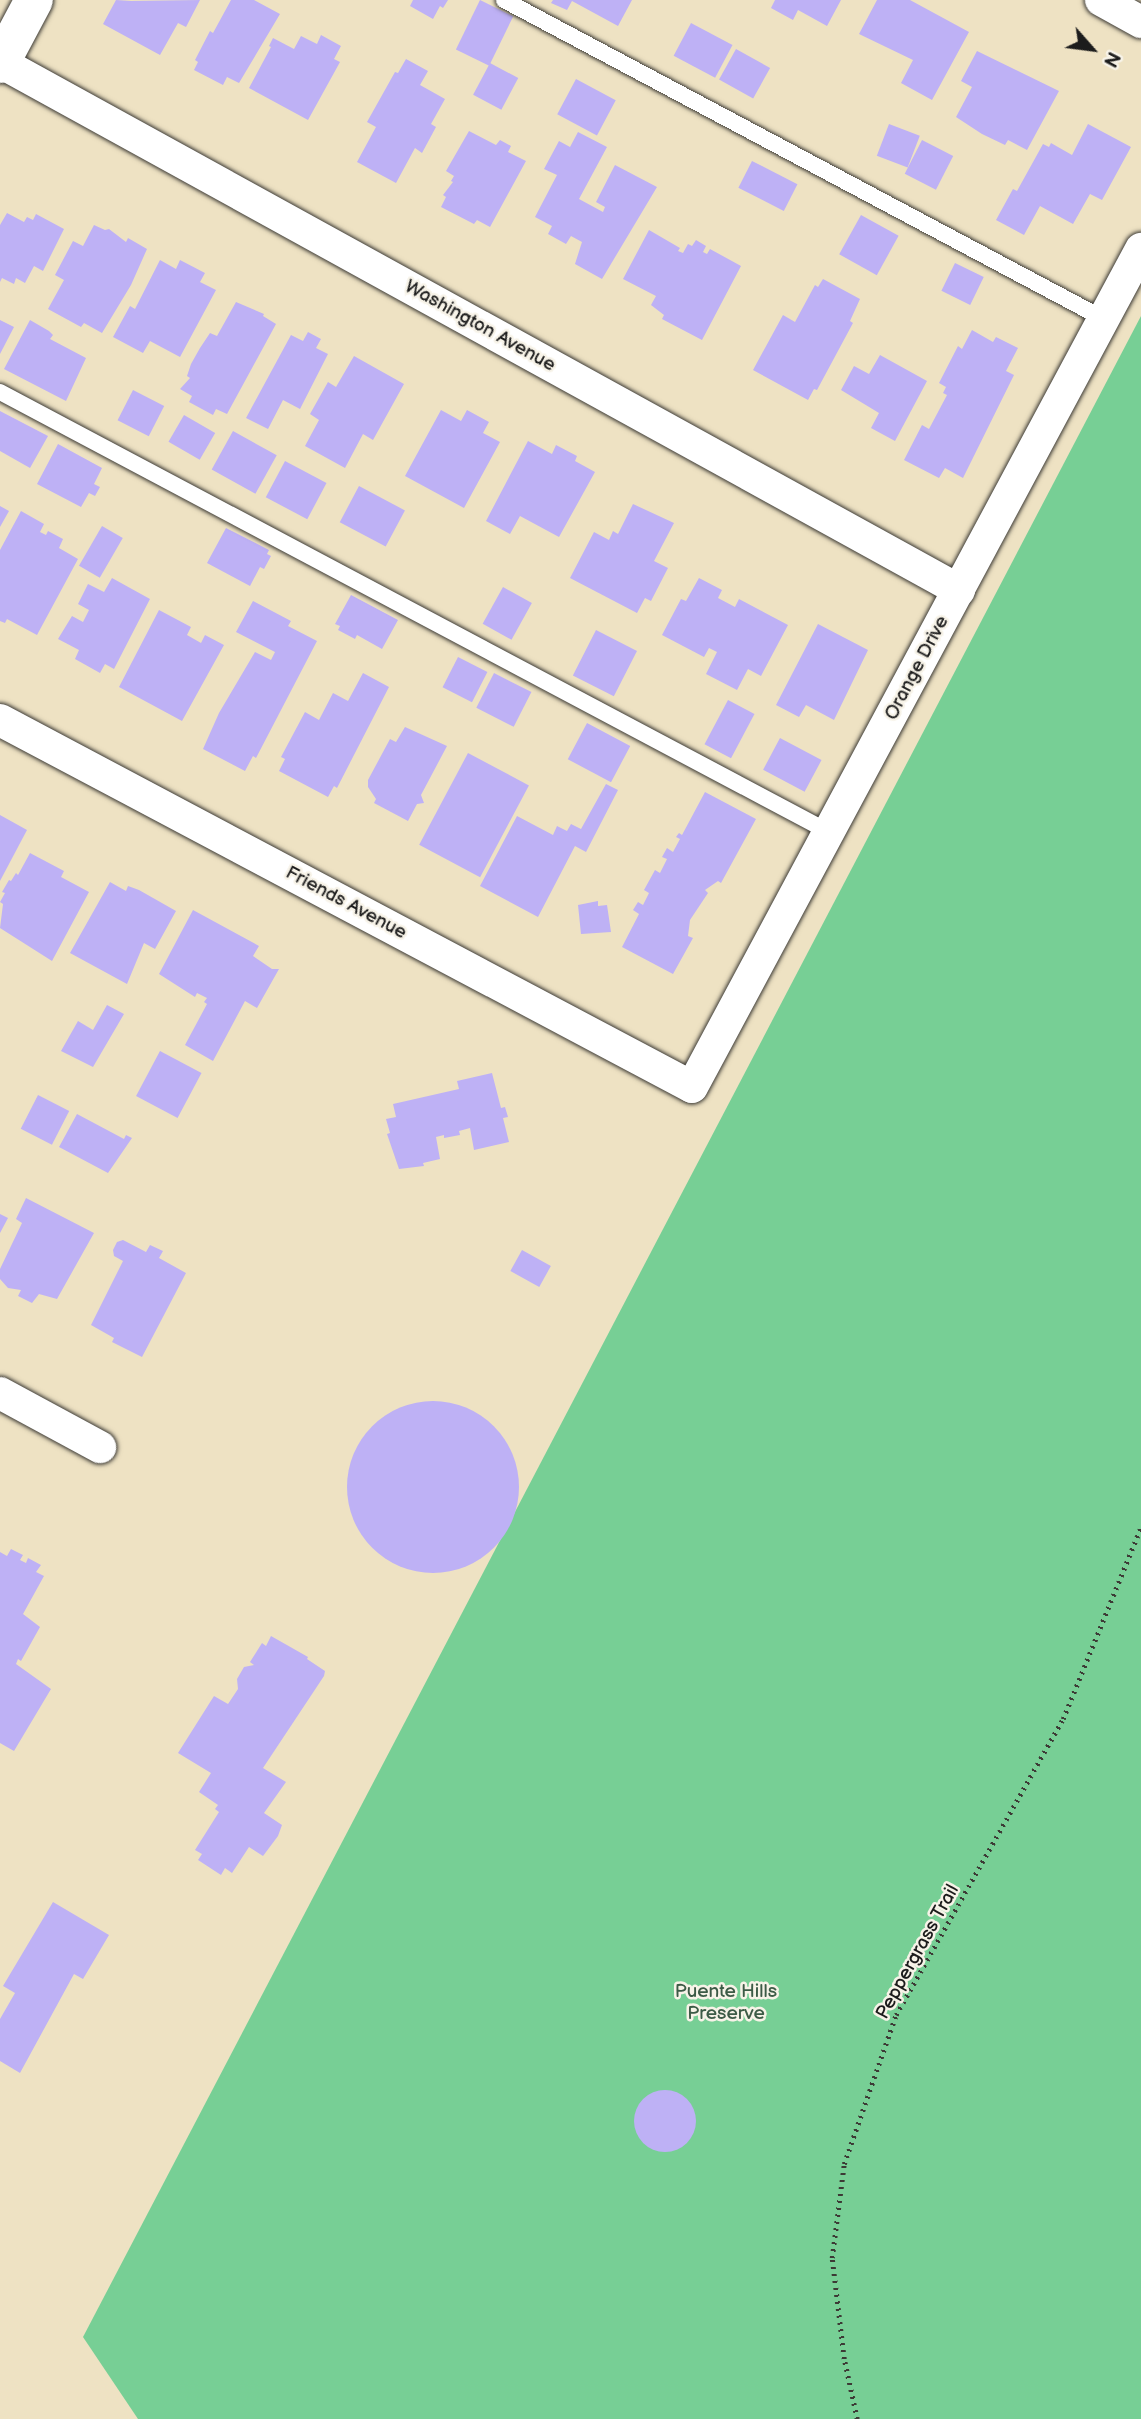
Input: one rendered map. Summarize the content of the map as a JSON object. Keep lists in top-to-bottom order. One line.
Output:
{"streets":{"street":["Washington Avenue","Orange Drive","Friends Avenue"],"path":["Peppergrass Trail"]},"crossings":[["Washington Avenue","Orange Drive"],["Orange Drive","Friends Avenue"]],"parks":["Puente Hills Preserve"],"north":"bottom right"}
